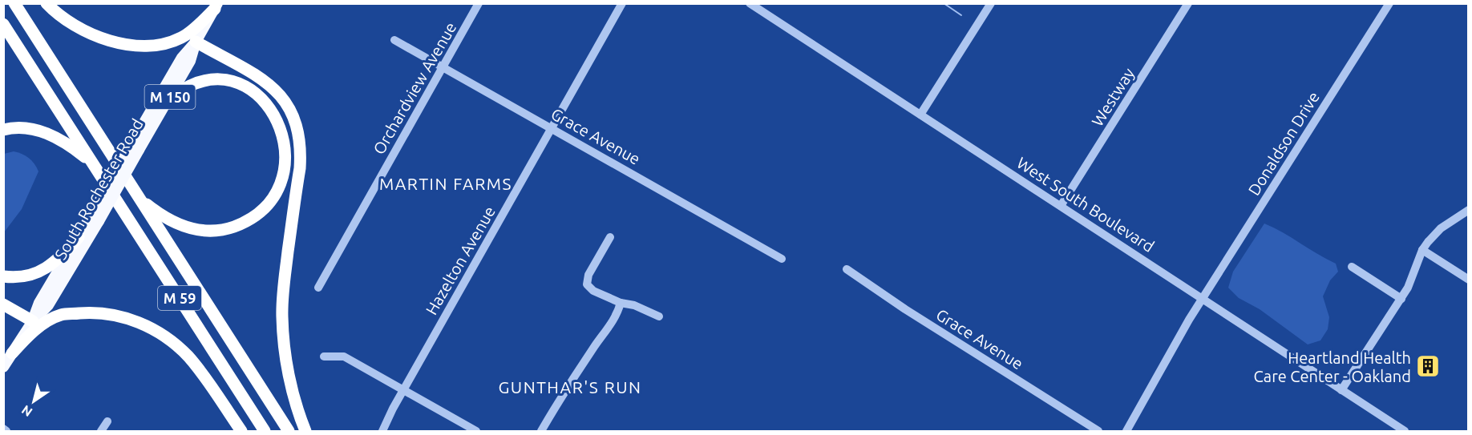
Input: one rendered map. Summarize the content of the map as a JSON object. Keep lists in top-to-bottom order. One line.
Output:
{"streets":{"highway":["M 59"],"main road":["M 150","South Rochester Road"],"street":["Orchardview Avenue","Westway","Grace Avenue","Donaldson Drive","West South Boulevard","Hazelton Avenue"]},"crossings":[["Orchardview Avenue","Grace Avenue"],["Westway","West South Boulevard"],["Grace Avenue","Hazelton Avenue"],["Donaldson Drive","West South Boulevard"]],"districts":["MARTIN FARMS","GUNTHAR'S RUN"],"places":{"building":["Heartland Health Care Center - Oakland"]},"north":"bottom left"}
